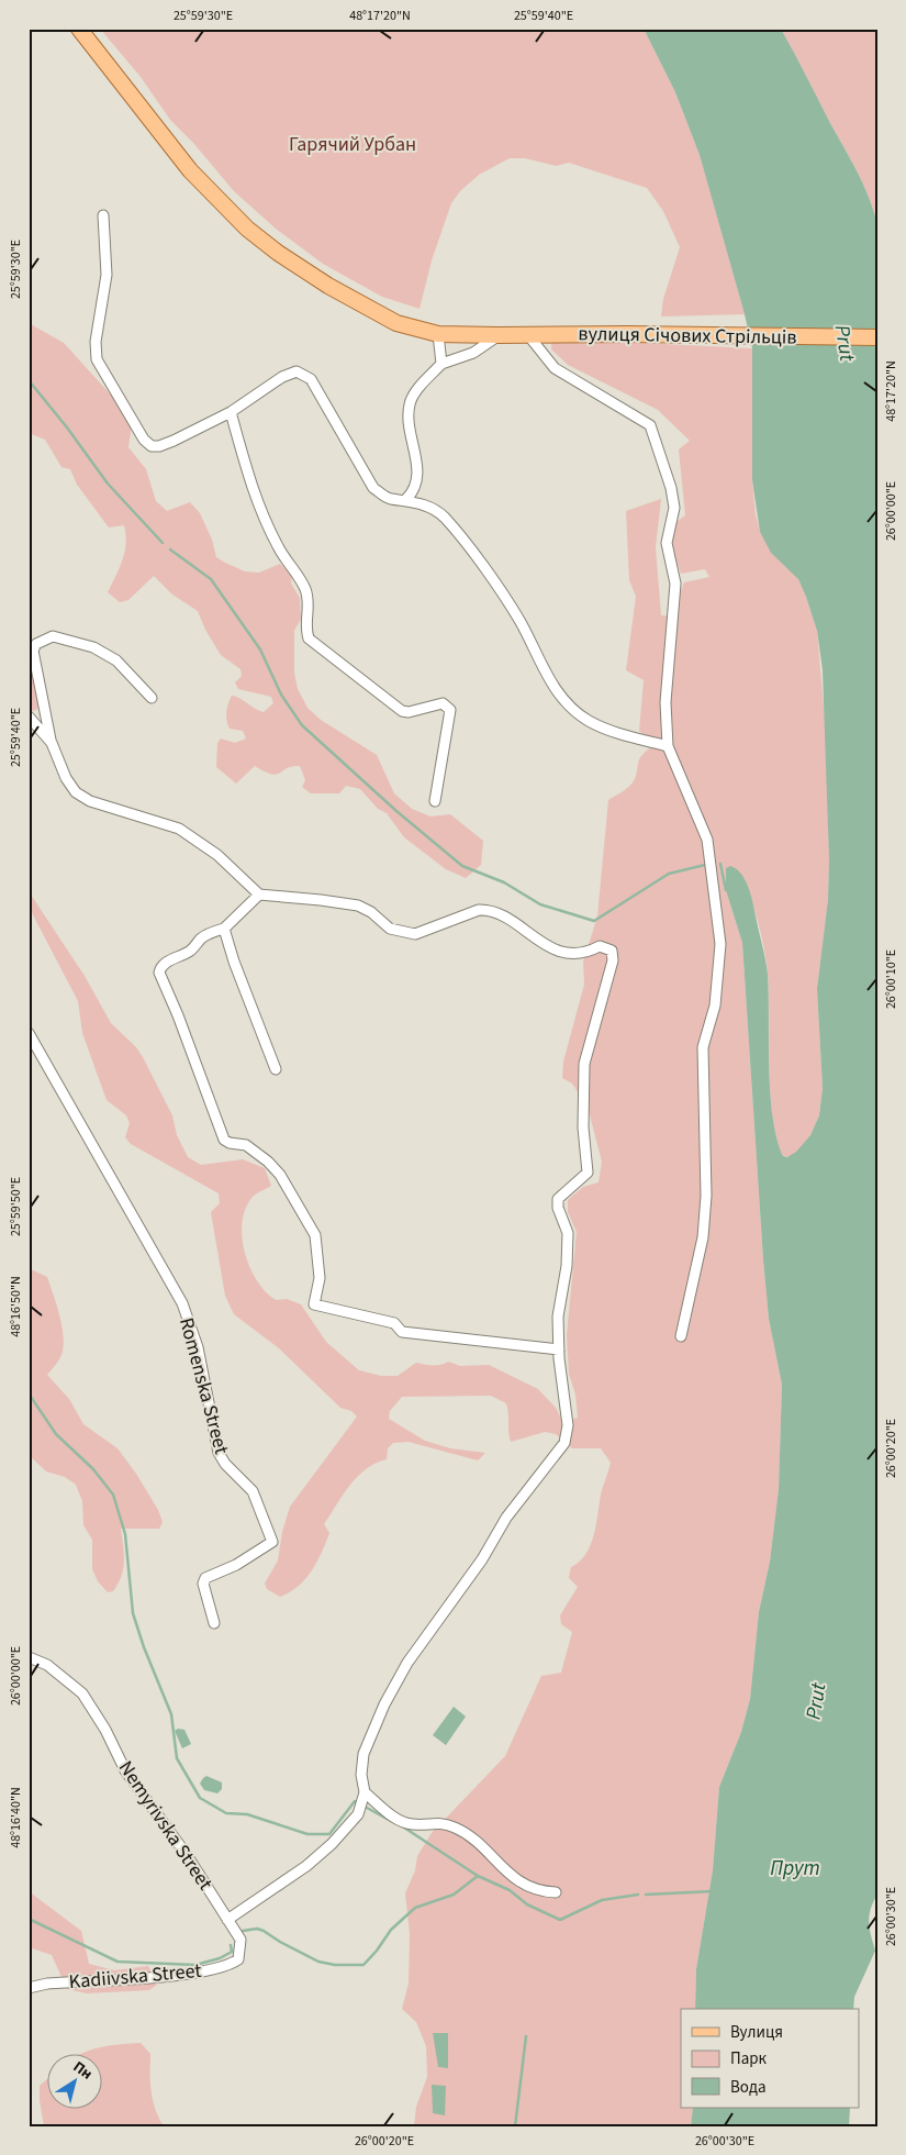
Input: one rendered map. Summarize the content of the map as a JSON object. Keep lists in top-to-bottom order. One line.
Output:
{"streets":{"main road":["вулиця Січових Стрільців"],"street":["Romenska Street","Nemyrivska Street","Kadiivska Street"]},"crossings":[["Nemyrivska Street","Kadiivska Street"]],"water":["Prut","Прут"],"parks":["Гарячий Урбан"],"legend":["Вулиця","Парк","Вода"],"north":"top right","coordinates":["25°59'30\"E","48°17'20\"N","25°59'40\"E","26°00'00\"E","26°00'10\"E","25°59'50\"E","48°16'50\"N","26°00'20\"E","48°16'40\"N","26°00'30\"E"]}
